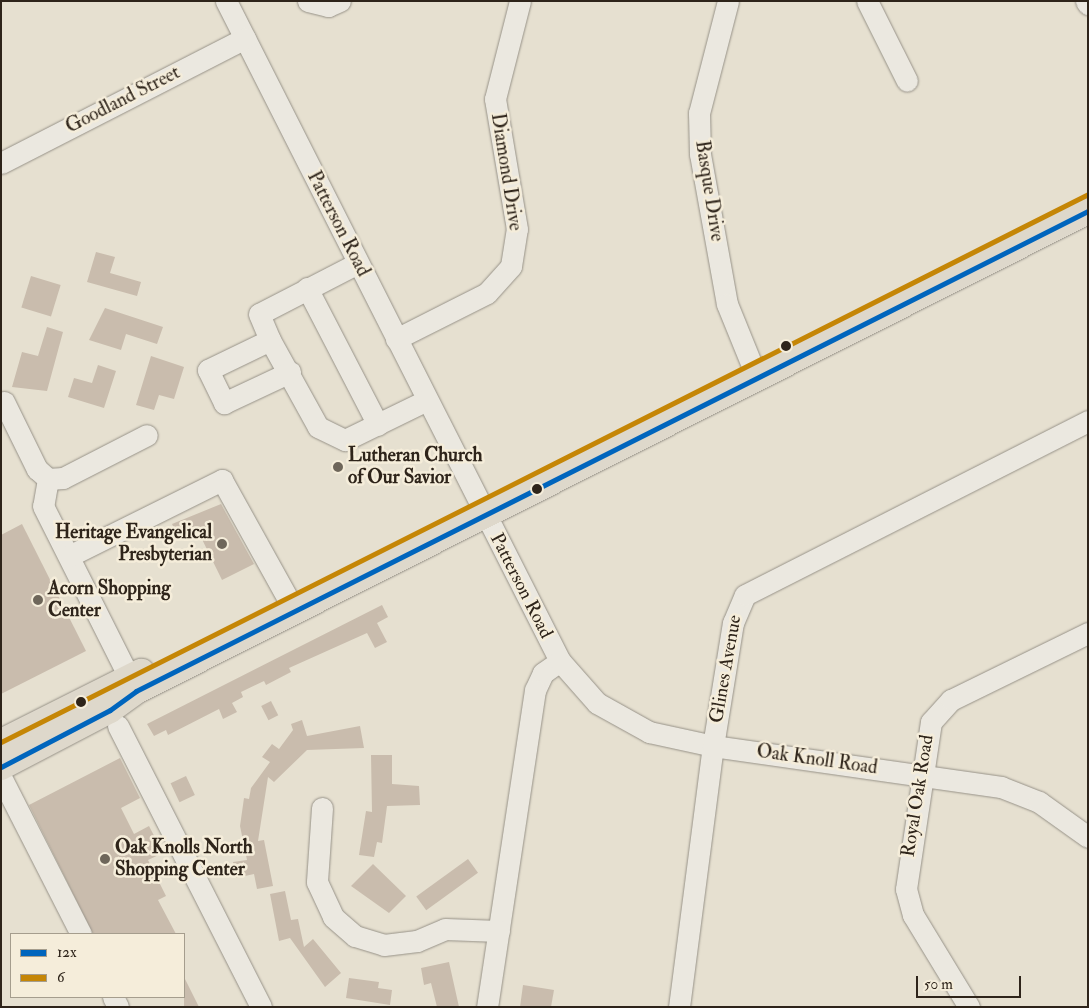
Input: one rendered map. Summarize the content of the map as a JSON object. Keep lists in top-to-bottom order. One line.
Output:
{"streets":{"street":["Goodland Street","Diamond Drive","Basque Drive","Patterson Road","Glines Avenue","Oak Knoll Road","Royal Oak Road"]},"crossings":[["Goodland Street","Patterson Road"],["Diamond Drive","Patterson Road"],["Patterson Road","Oak Knoll Road"],["Glines Avenue","Oak Knoll Road"],["Oak Knoll Road","Royal Oak Road"]],"places":["Lutheran Church of Our Savior","Heritage Evangelical Presbyterian","Acorn Shopping Center","Oak Knolls North Shopping Center"],"lines":["transit line 6","transit line 12x"],"legend":["12x","6"],"scale_bar":"50 m"}
